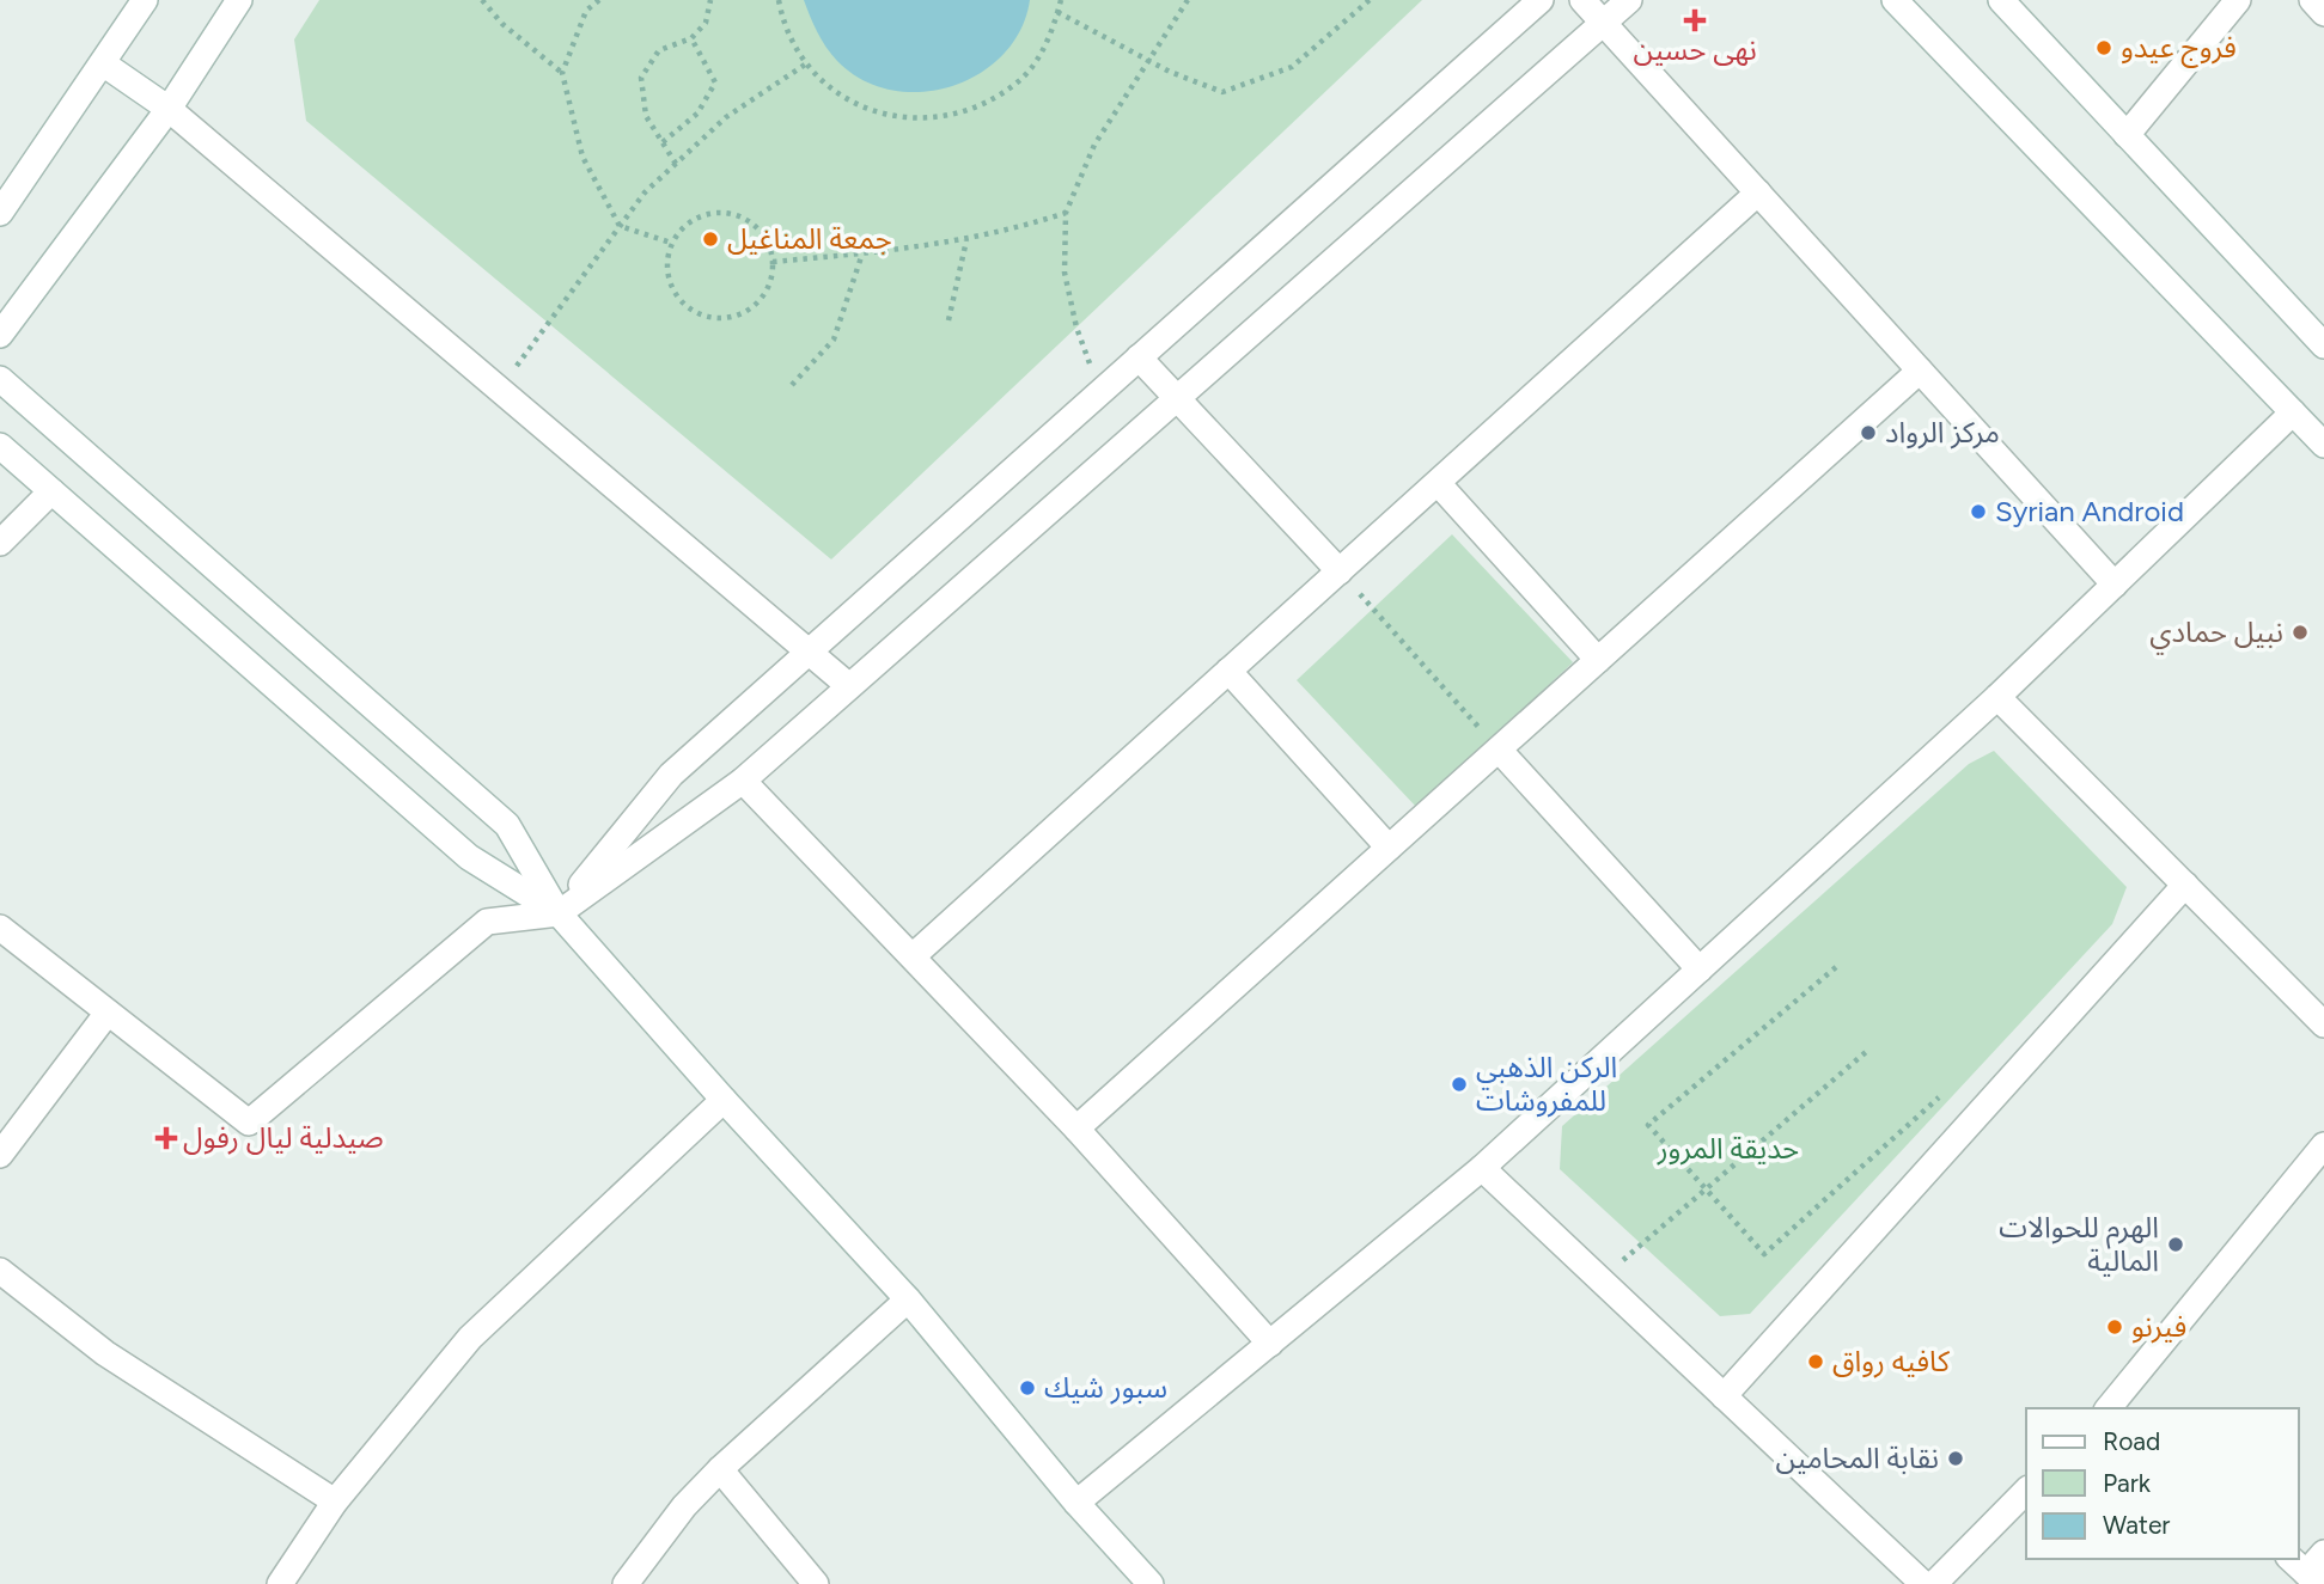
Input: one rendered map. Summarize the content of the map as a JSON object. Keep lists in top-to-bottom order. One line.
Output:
{"parks":["حديقة المرور"],"places":{"health":["نهى حسين","صيدلية ليال رفول"],"other":["فروج عيدو","جمعة المناغيل","مركز الرواد","Syrian Android","نبيل حمادي","الركن الذهبي للمفروشات","الهرم للحوالات المالية","فيرنو","كافيه رواق","سبور شيك","نقابة المحامين"]},"legend":["Road","Park","Water"]}
